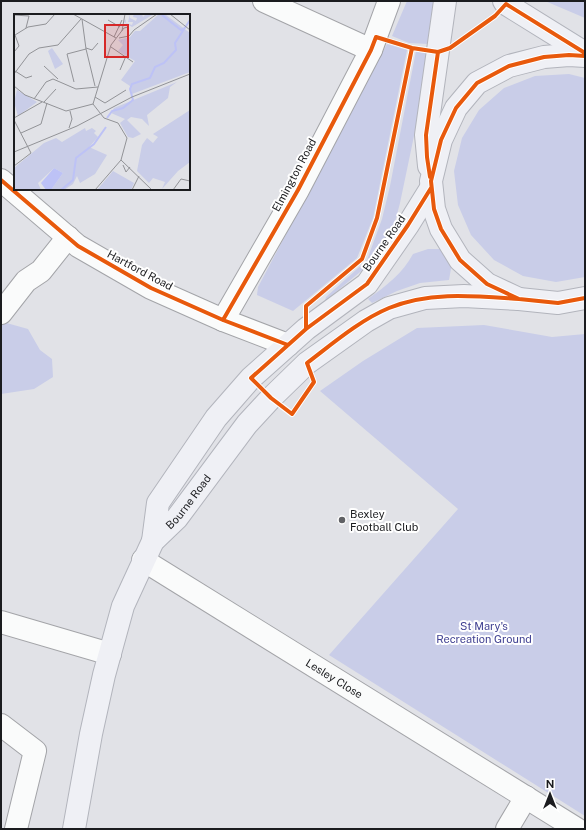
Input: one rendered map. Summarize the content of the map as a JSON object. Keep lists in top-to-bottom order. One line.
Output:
{"streets":{"main road":["Bourne Road"],"street":["Elmington Road","Hartford Road","Lesley Close"]},"crossings":[["Elmington Road","Hartford Road"],["Bourne Road","Hartford Road"],["Bourne Road","Lesley Close"]],"parks":["St Mary's Recreation Ground"],"places":["Bexley Football Club"],"north":"top"}
